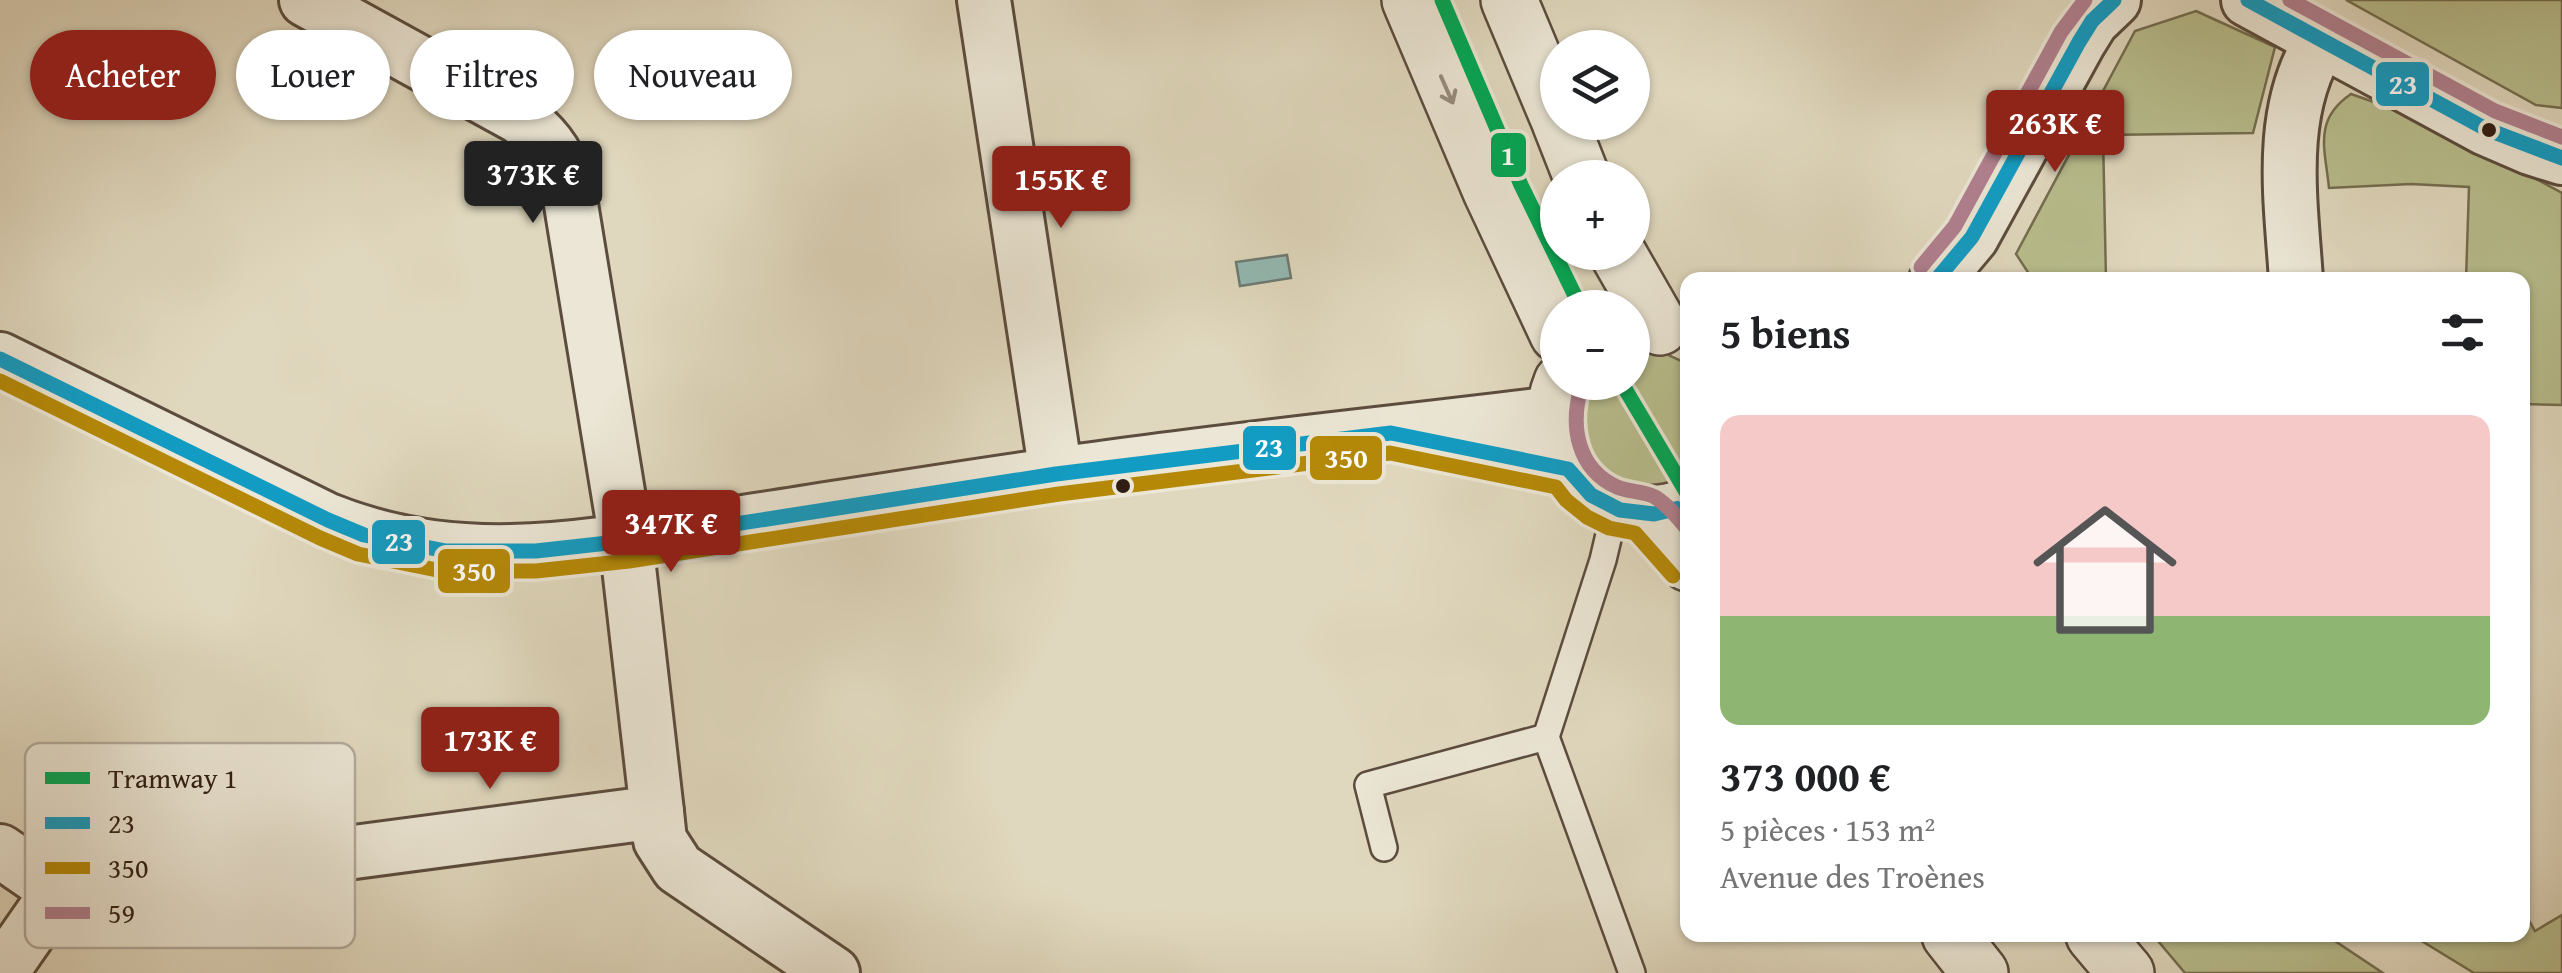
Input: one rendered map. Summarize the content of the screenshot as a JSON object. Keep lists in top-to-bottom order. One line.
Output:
{"lines":["tram line 1","transit line 23","transit line 59","transit line 350"],"legend":["Tramway 1","23","350","59"],"page":{"map_buttons":["+","−"],"chip":["Acheter","Louer","Filtres","Nouveau"],"price":["263K €","373K €","155K €","347K €","173K €"],"heading":"5 biens","list":[{"name":"373 000 €","note":"5 pièces · 153 m² · Avenue des Troènes"}]}}
